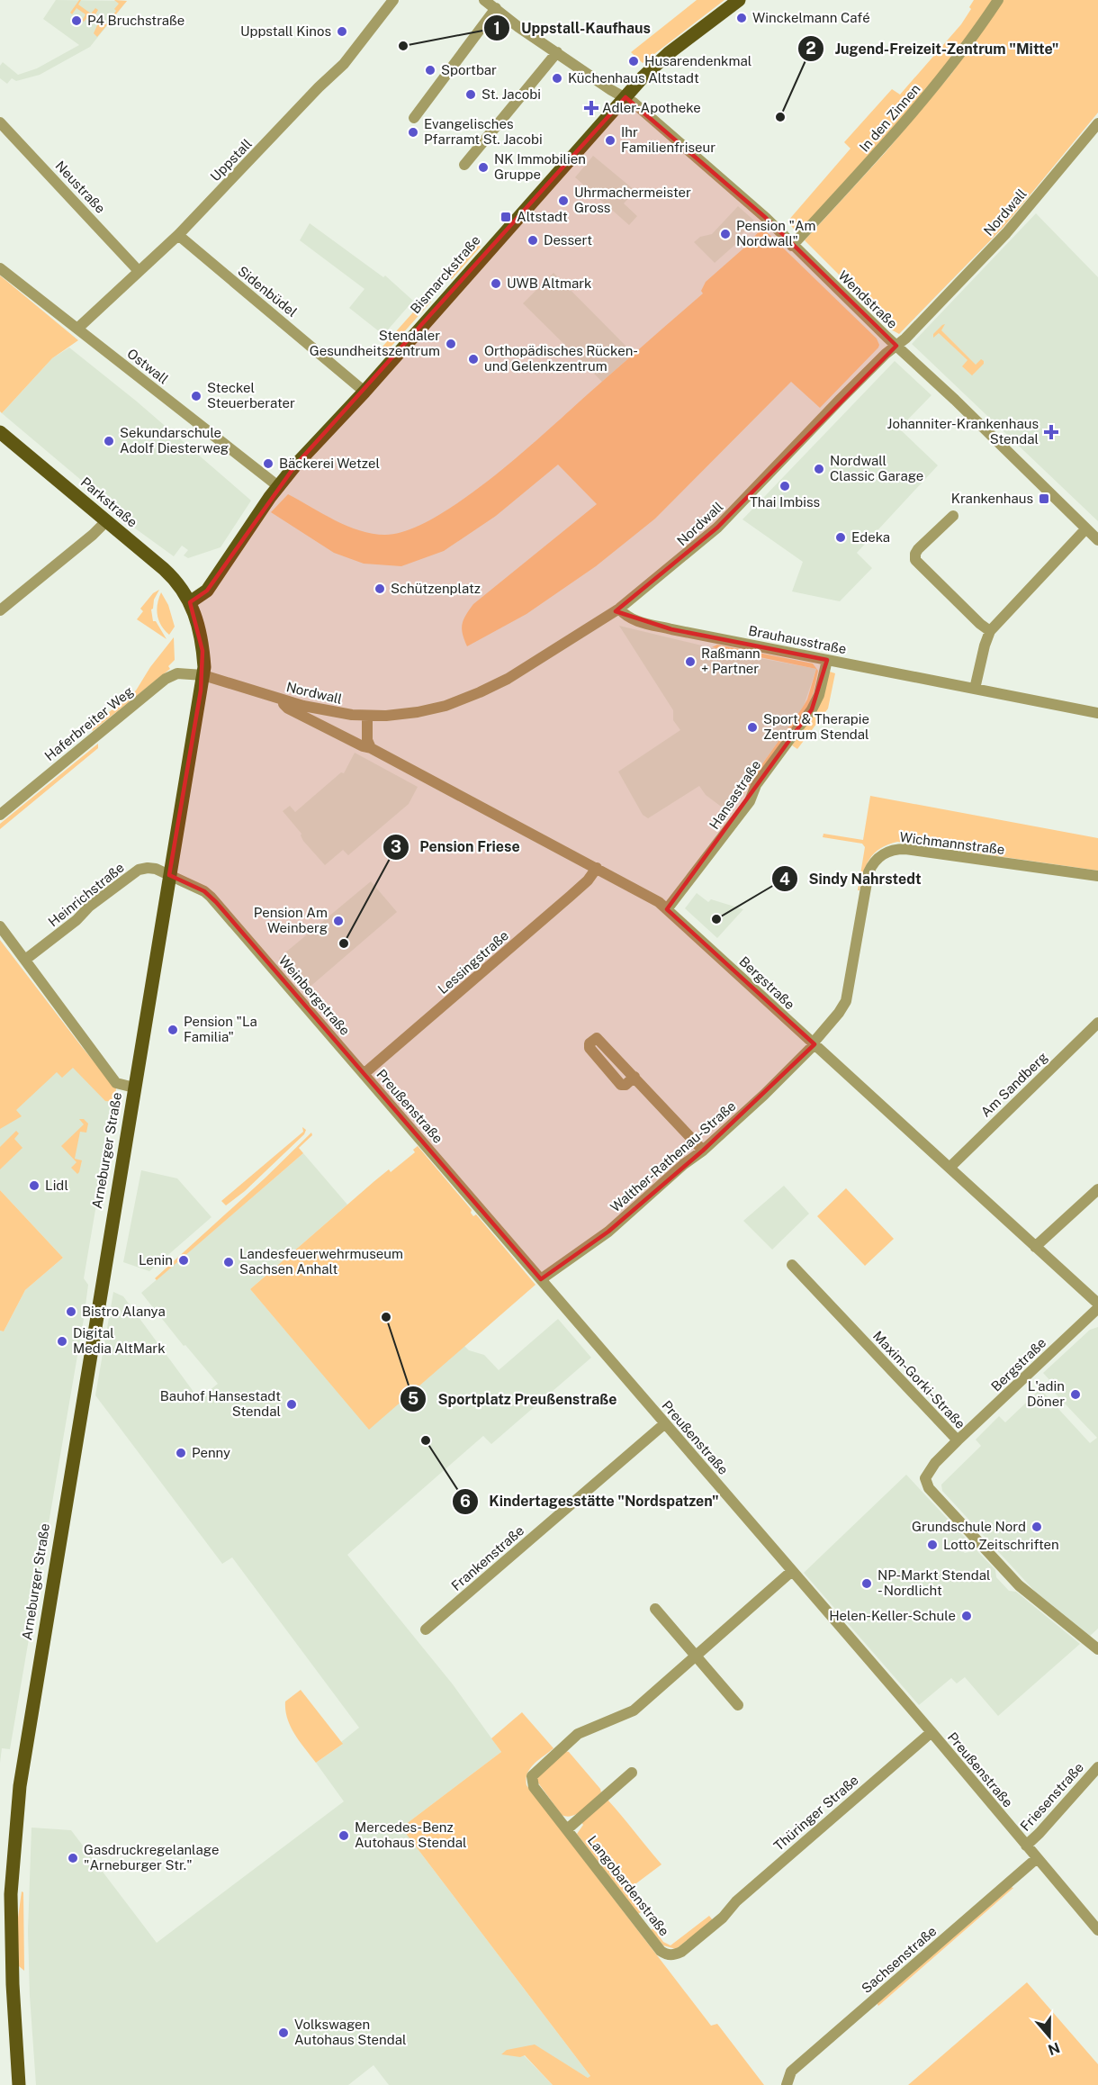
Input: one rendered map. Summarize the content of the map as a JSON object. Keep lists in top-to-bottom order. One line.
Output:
{"streets":{"main road":["Bismarckstraße","Parkstraße","Arneburger Straße"],"street":["In den Zinnen","Uppstall","Neustraße","Nordwall","Sidenbüdel","Wendstraße","Ostwall","Brauhausstraße","Haferbreiter Weg","Hansastraße","Wichmannstraße","Heinrichstraße","Lessingstraße","Bergstraße","Weinbergstraße","Am Sandberg","Preußenstraße","Walther-Rathenau-Straße","Maxim-Gorki-Straße","Frankenstraße","Friesenstraße","Thüringer Straße","Langobardenstraße","Sachsenstraße"]},"crossings":[["In den Zinnen","Wendstraße"],["Uppstall","Neustraße"],["Uppstall","Sidenbüdel"],["Uppstall","Ostwall"],["Nordwall","Wendstraße"],["Nordwall","Brauhausstraße"],["Nordwall","Haferbreiter Weg"],["Nordwall","Bergstraße"],["Nordwall","Arneburger Straße"],["Bismarckstraße","Sidenbüdel"],["Bismarckstraße","Wendstraße"],["Bismarckstraße","Ostwall"],["Parkstraße","Arneburger Straße"],["Brauhausstraße","Hansastraße"],["Haferbreiter Weg","Arneburger Straße"],["Hansastraße","Bergstraße"],["Wichmannstraße","Bergstraße"],["Wichmannstraße","Walther-Rathenau-Straße"],["Heinrichstraße","Weinbergstraße"],["Heinrichstraße","Arneburger Straße"],["Lessingstraße","Bergstraße"],["Lessingstraße","Weinbergstraße"],["Lessingstraße","Preußenstraße"],["Bergstraße","Am Sandberg"],["Bergstraße","Walther-Rathenau-Straße"],["Bergstraße","Maxim-Gorki-Straße"],["Weinbergstraße","Preußenstraße"],["Weinbergstraße","Arneburger Straße"],["Preußenstraße","Walther-Rathenau-Straße"],["Preußenstraße","Frankenstraße"],["Preußenstraße","Friesenstraße"],["Preußenstraße","Thüringer Straße"],["Preußenstraße","Langobardenstraße"],["Preußenstraße","Sachsenstraße"],["Thüringer Straße","Langobardenstraße"]],"places":{"other":["Winckelmann Café","P4 Bruchstraße","Uppstall Kinos","Uppstall-Kaufhaus","Husarendenkmal","Sportbar","Küchenhaus Altstadt","St. Jacobi","Jugend-Freizeit-Zentrum \"Mitte\"","Evangelisches Pfarramt St. Jacobi","Ihr Familienfriseur","NK Immobilien Gruppe","Uhrmachermeister Gross","Pension \"Am Nordwall\"","Dessert","UWB Altmark","Stendaler Gesundheitszentrum","Orthopädisches Rücken- und Gelenkzentrum","Steckel Steuerberater","Sekundarschule Adolf Diesterweg","Bäckerei Wetzel","Nordwall Classic Garage","Thai Imbiss","Edeka","Schützenplatz","Raßmann + Partner","Sport & Therapie Zentrum Stendal","Sindy Nahrstedt","Pension Am Weinberg","Pension Friese","Pension \"La Familia\"","Lidl","Lenin","Landesfeuerwehrmuseum Sachsen Anhalt","Bistro Alanya","Sportplatz Preußenstraße","Digital Media AltMark","L'adin Döner","Bauhof Hansestadt Stendal","Kindertagesstätte \"Nordspatzen\"","Penny","Grundschule Nord","Lotto Zeitschriften","NP-Markt Stendal - Nordlicht","Helen-Keller-Schule","Mercedes-Benz Autohaus Stendal","Gasdruckregelanlage \"Arneburger Str.\"","Volkswagen Autohaus Stendal"],"health":["Adler-Apotheke","Johanniter-Krankenhaus Stendal"],"transit":["Altstadt","Krankenhaus"]},"north":"bottom"}
